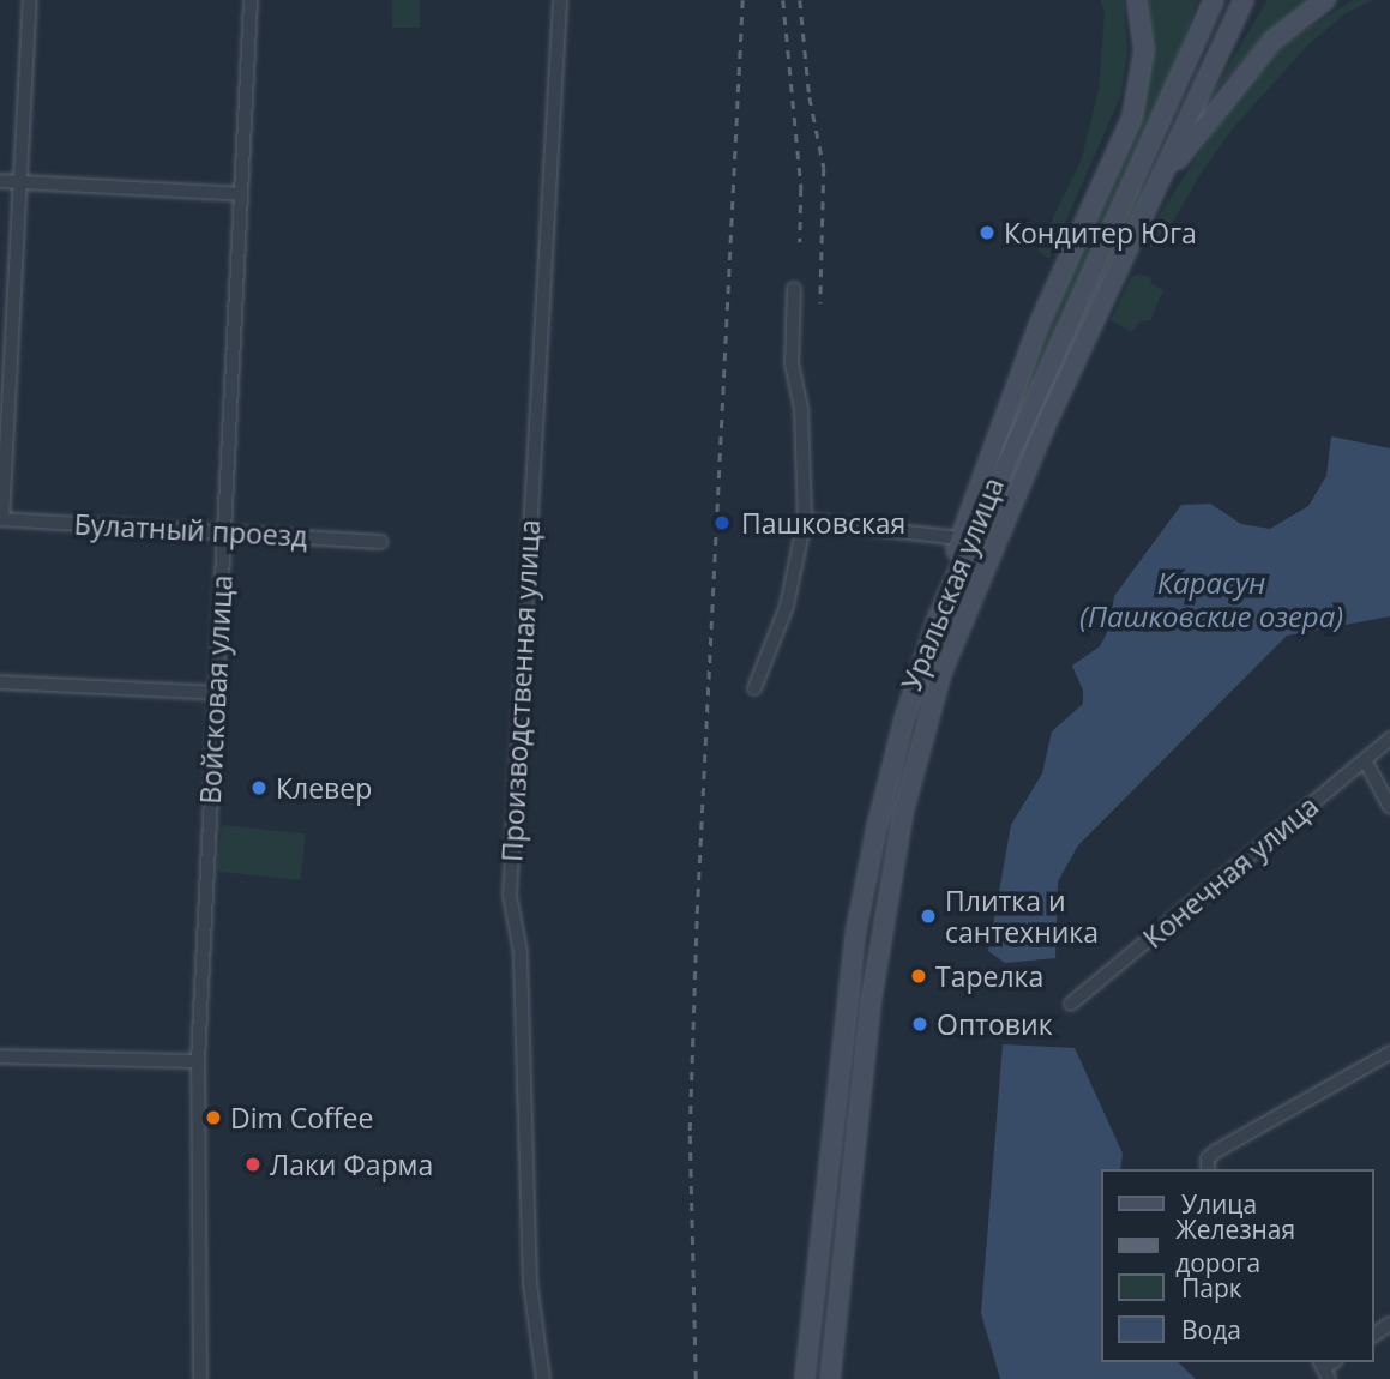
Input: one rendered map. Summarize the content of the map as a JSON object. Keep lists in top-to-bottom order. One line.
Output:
{"streets":{"main road":["Уральская улица"],"street":["Булатный проезд","Войсковая улица","Производственная улица","Конечная улица"]},"crossings":[["Булатный проезд","Войсковая улица"]],"water":["Карасун (Пашковские озера)"],"places":["Кондитер Юга","Пашковская","Клевер","Плитка и сантехника","Тарелка","Оптовик","Dim Coffee","Лаки Фарма"],"legend":["Улица","Железная дорога","Парк","Вода"]}
